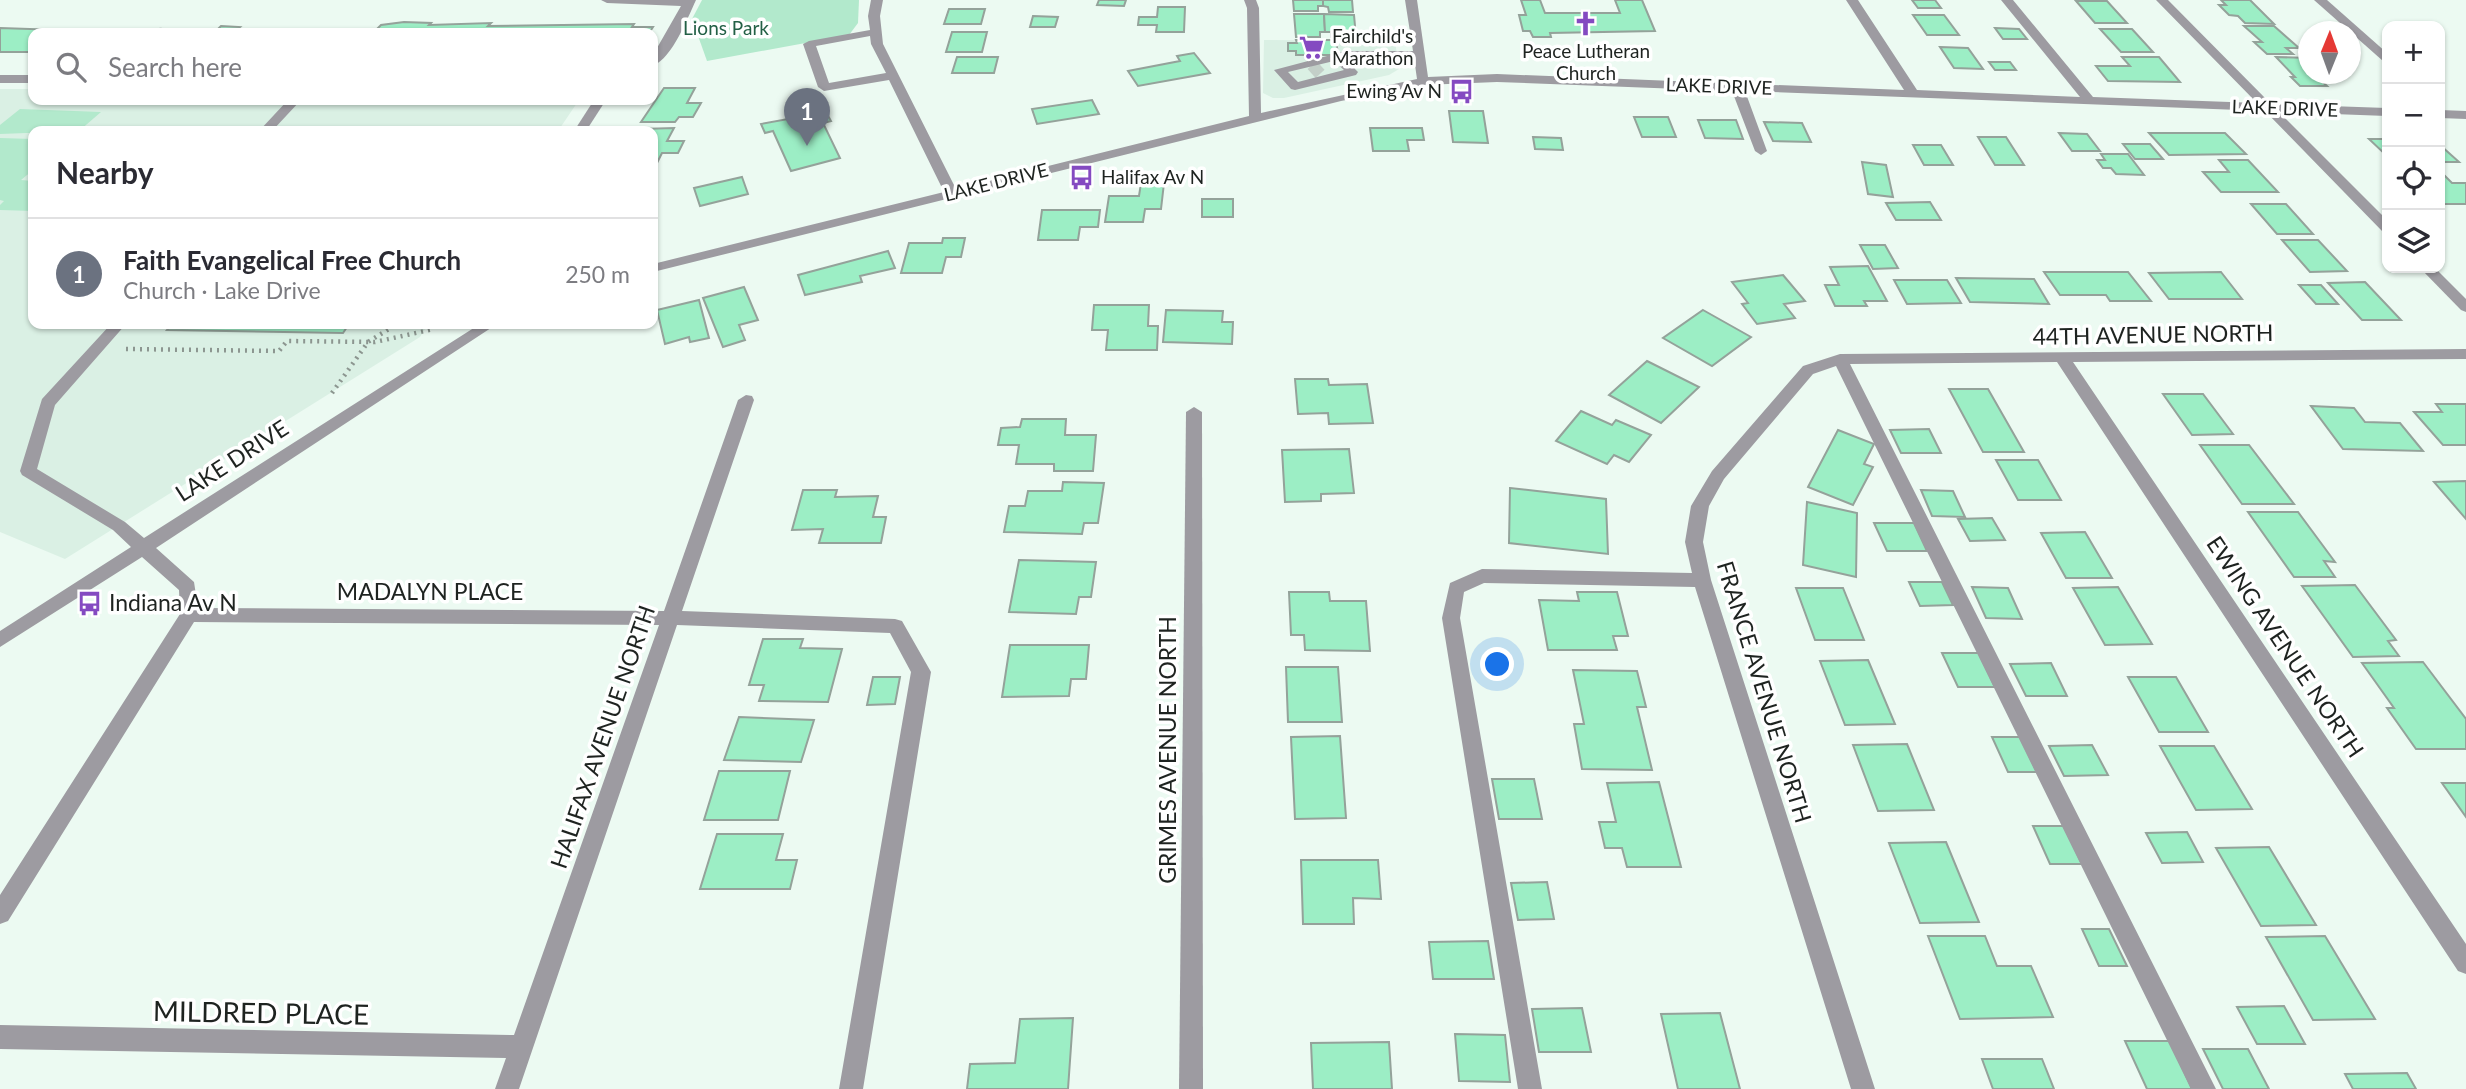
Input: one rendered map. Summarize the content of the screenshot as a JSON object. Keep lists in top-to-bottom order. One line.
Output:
{"streets":{"street":["LAKE DRIVE","44TH AVENUE NORTH","MADALYN PLACE","EWING AVENUE NORTH","FRANCE AVENUE NORTH","HALIFAX AVENUE NORTH","GRIMES AVENUE NORTH","MILDRED PLACE"]},"crossings":[["44TH AVENUE NORTH","EWING AVENUE NORTH"],["44TH AVENUE NORTH","FRANCE AVENUE NORTH"],["MADALYN PLACE","HALIFAX AVENUE NORTH"],["HALIFAX AVENUE NORTH","MILDRED PLACE"]],"parks":["Lions Park"],"places":{"church":["Peace Lutheran Church"],"supermarket":["Fairchild's Marathon"],"bus stop":["Ewing Av N","Halifax Av N","Indiana Av N"]},"north":"top","page":{"map_buttons":["+","−"],"search":"Search here","pins":"1","heading":"Nearby","list":[{"mark":"1","name":"Faith Evangelical Free Church","note":"Church · Lake Drive","value":"250 m"}]}}
